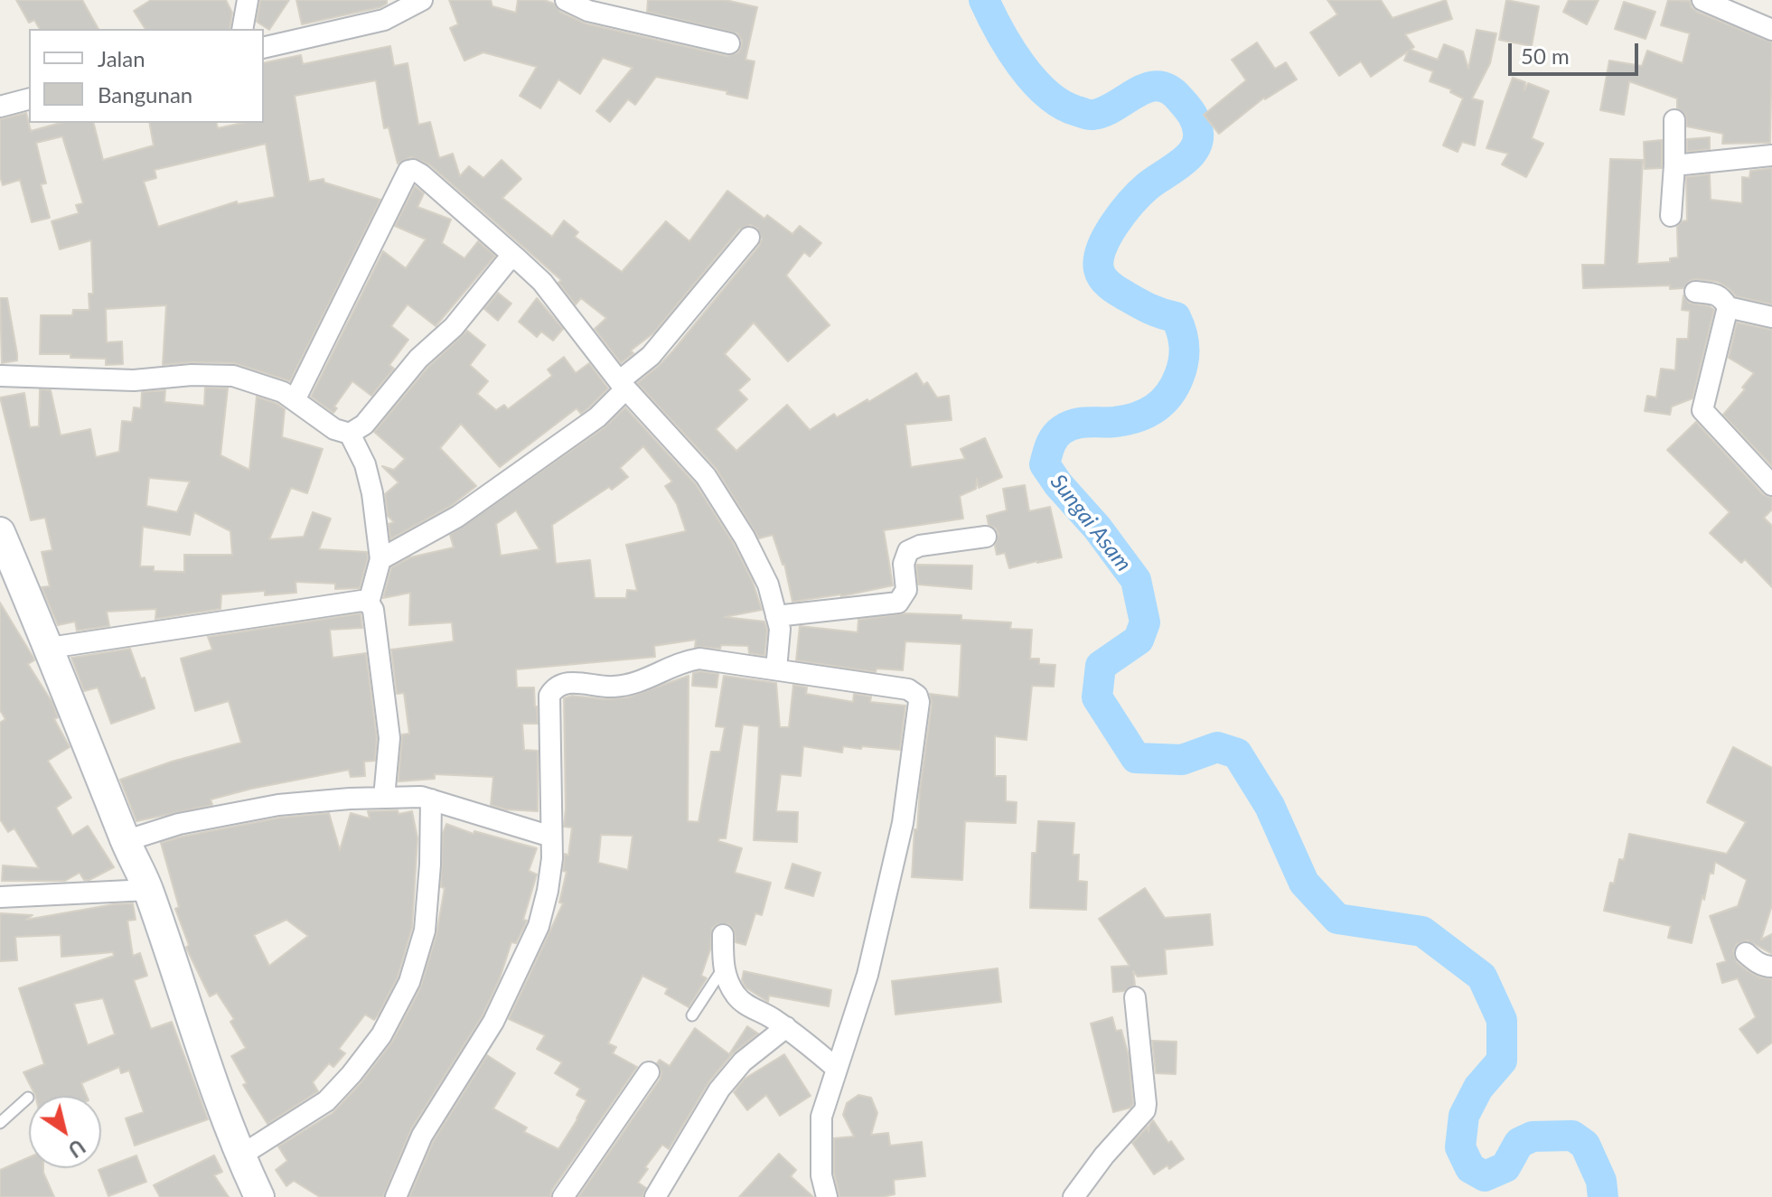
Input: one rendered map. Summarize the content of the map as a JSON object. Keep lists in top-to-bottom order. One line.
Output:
{"water":["Sungai Asam"],"legend":["Jalan","Bangunan"],"scale_bar":"50 m","north":"bottom right"}
